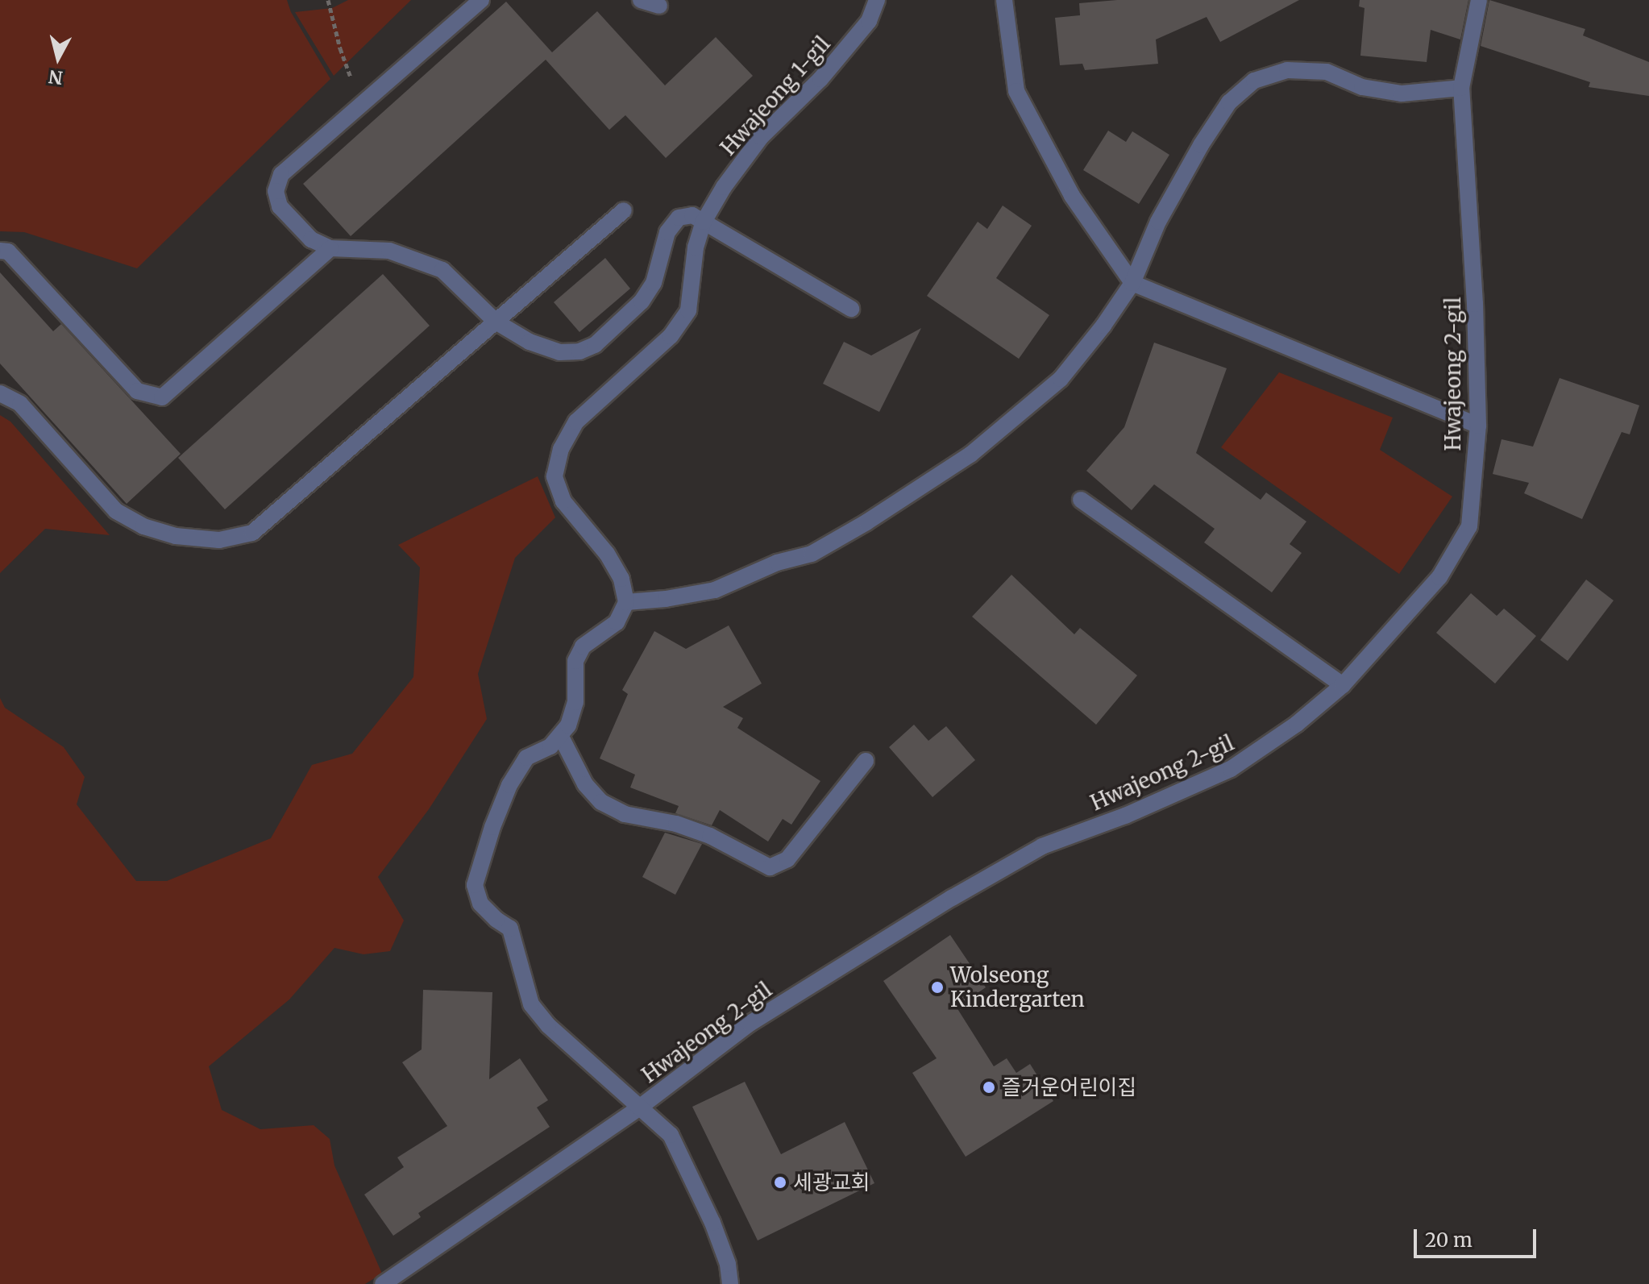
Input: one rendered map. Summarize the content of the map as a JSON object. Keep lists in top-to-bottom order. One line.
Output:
{"streets":{"street":["Hwajeong 1-gil","Hwajeong 2-gil"]},"places":["Wolseong Kindergarten","즐거운어린이집","세광교회"],"scale_bar":"20 m","north":"bottom"}
